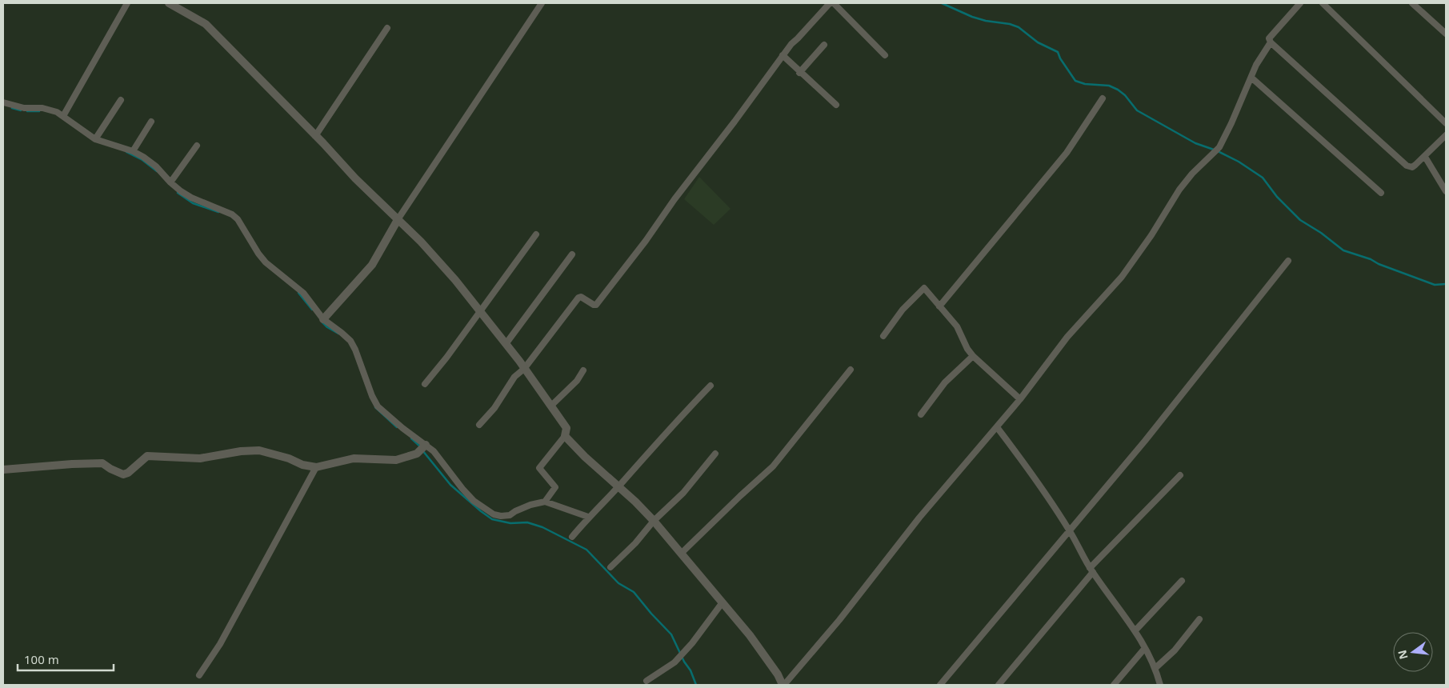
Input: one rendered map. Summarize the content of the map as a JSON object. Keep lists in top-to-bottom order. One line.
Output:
{"scale_bar":"100 m","north":"left"}
